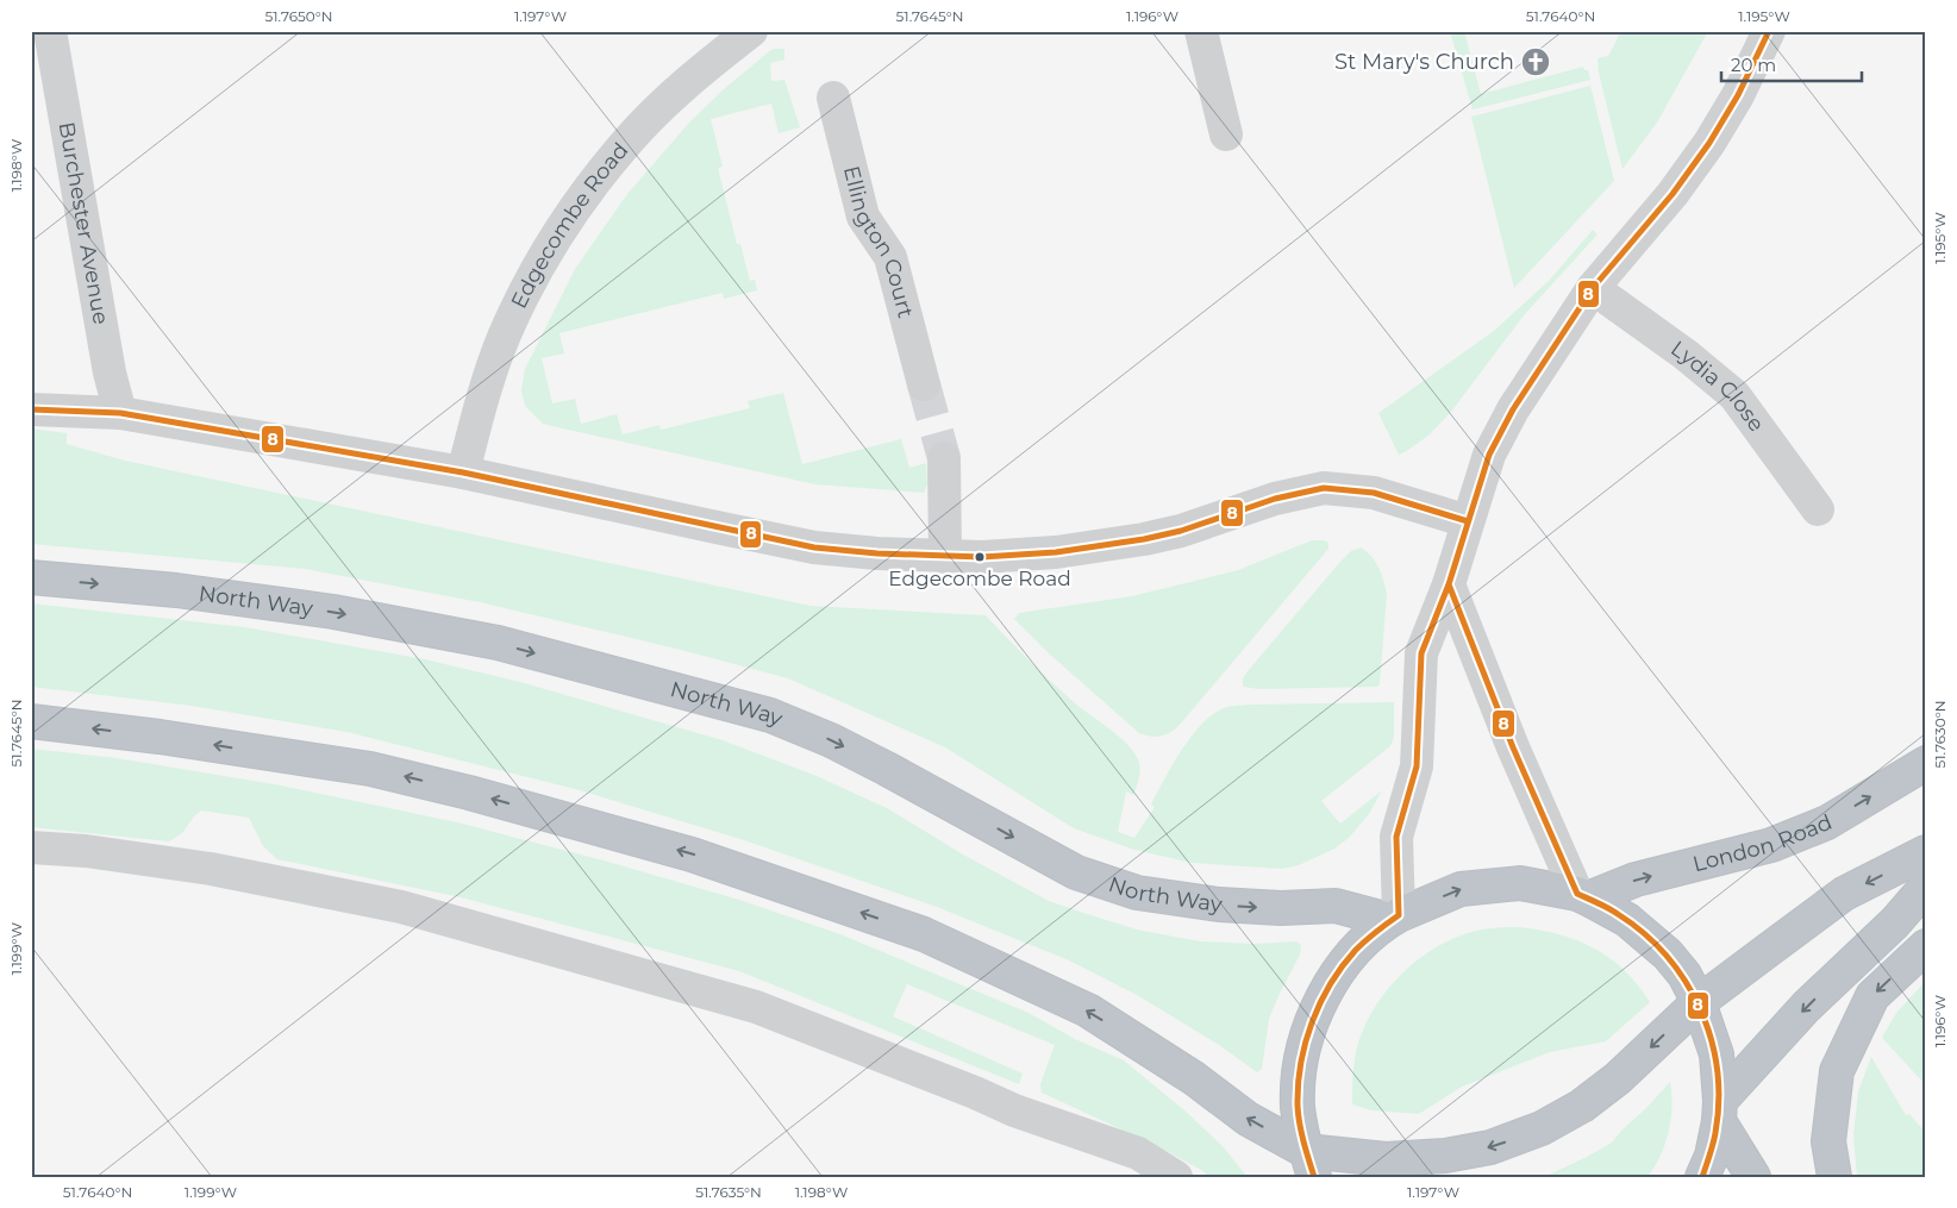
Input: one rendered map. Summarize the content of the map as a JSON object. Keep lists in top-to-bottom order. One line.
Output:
{"streets":{"highway":["North Way","London Road"],"street":["Burchester Avenue","Edgecombe Road","Ellington Court","Lydia Close"]},"places":{"church":["St Mary's Church"],"other":["Edgecombe Road"]},"lines":["transit line 8"],"scale_bar":"20 m","coordinates":["51.7650°N","1.197°W","51.7645°N","1.196°W","51.7640°N","1.195°W","1.198°W","51.7630°N","1.199°W","51.7635°N"]}
